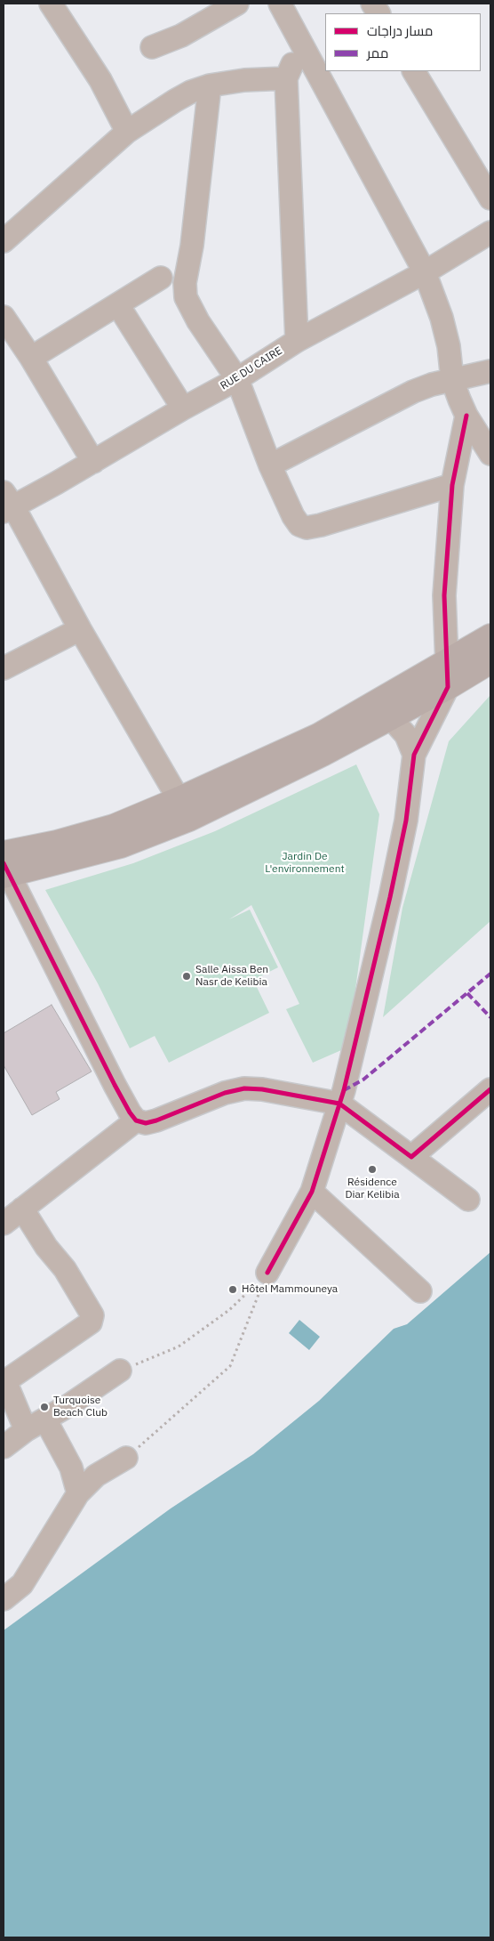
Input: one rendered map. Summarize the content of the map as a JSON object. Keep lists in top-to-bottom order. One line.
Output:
{"streets":{"street":["RUE DU CAIRE"]},"parks":["Jardin De L'environnement"],"places":["Salle Aissa Ben Nasr de Kelibia","Résidence Diar Kelibia","Hôtel Mammouneya","Turquoise Beach Club"],"legend":["مسار دراجات","ممر"]}
